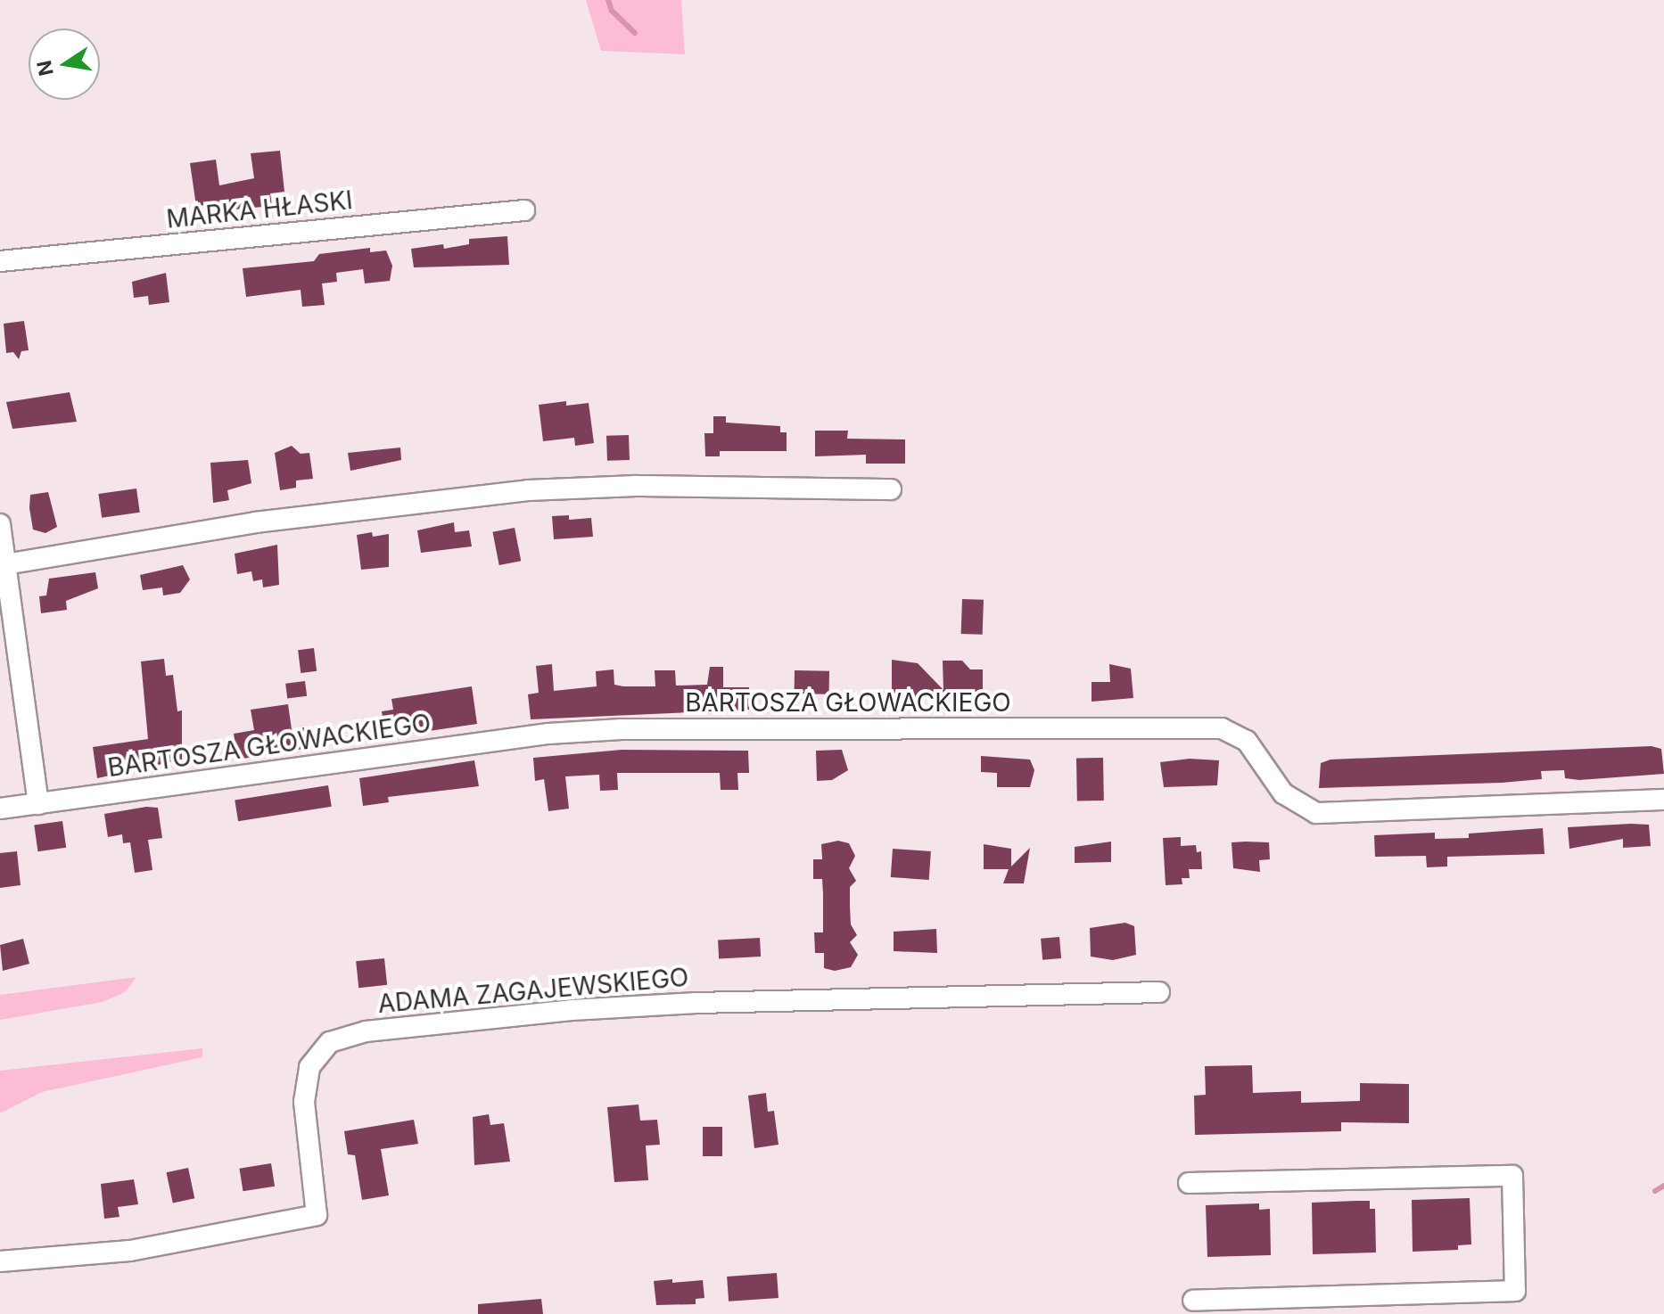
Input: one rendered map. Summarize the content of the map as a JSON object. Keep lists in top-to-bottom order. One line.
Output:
{"streets":{"street":["MARKA HŁASKI","BARTOSZA GŁOWACKIEGO","ADAMA ZAGAJEWSKIEGO"]},"north":"left"}
